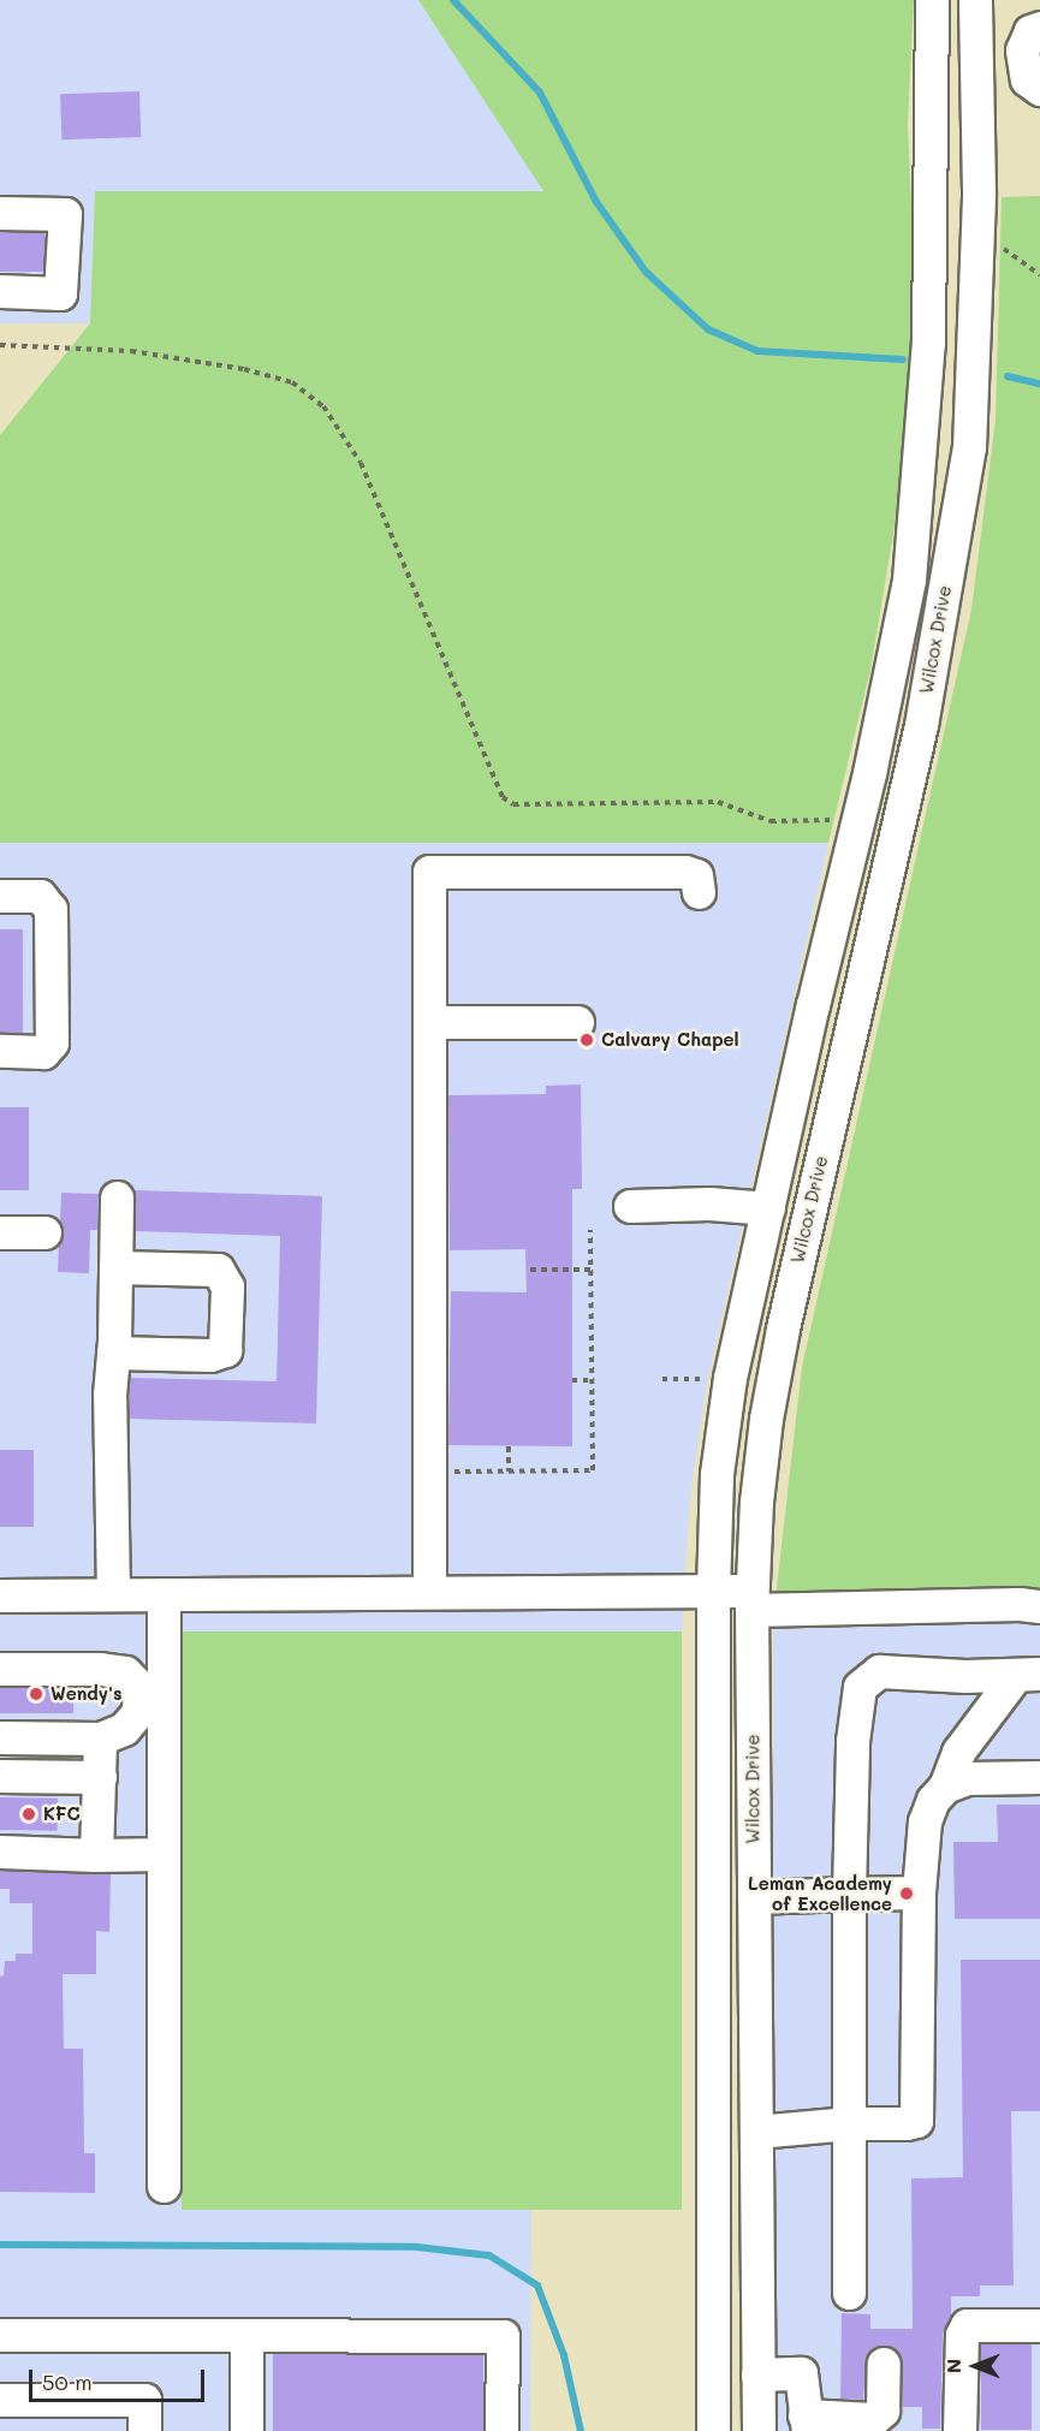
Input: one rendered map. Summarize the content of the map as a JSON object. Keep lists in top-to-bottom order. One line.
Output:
{"streets":{"street":["Wilcox Drive"]},"places":["Calvary Chapel","Wendy's","KFC","Leman Academy of Excellence"],"scale_bar":"50 m","north":"left"}
